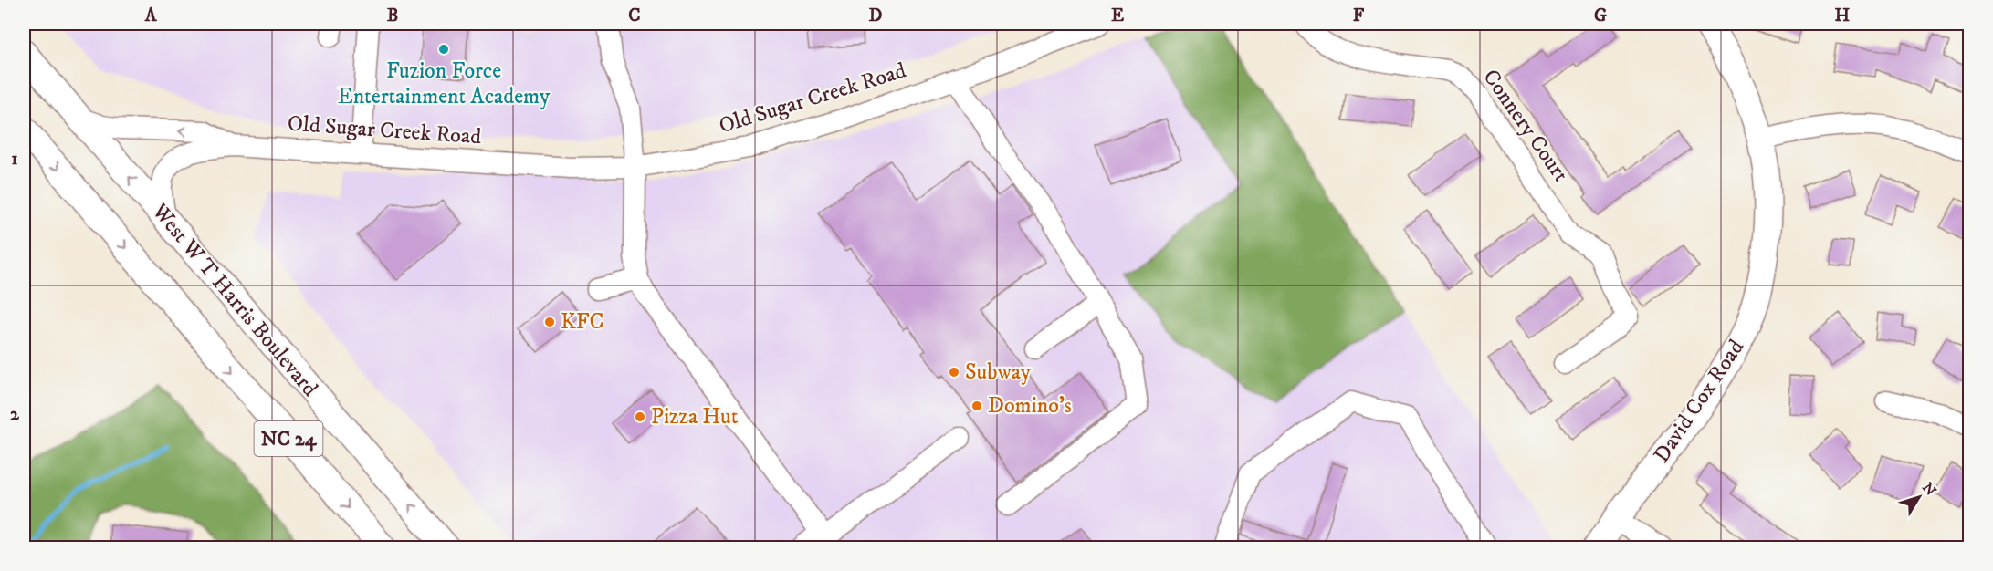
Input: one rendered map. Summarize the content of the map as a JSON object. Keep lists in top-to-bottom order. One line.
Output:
{"streets":{"main road":["West W T Harris Boulevard","David Cox Road","NC 24"],"street":["Old Sugar Creek Road","Connery Court"]},"crossings":[["Old Sugar Creek Road","West W T Harris Boulevard"]],"places":["Fuzion Force Entertainment Academy","KFC","Subway","Domino's","Pizza Hut"],"north":"top right","grid":{"columns":["A","B","C","D","E","F","G","H"],"rows":["1","2"]}}
